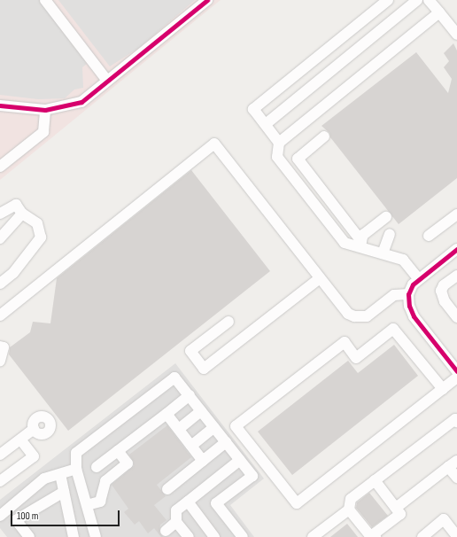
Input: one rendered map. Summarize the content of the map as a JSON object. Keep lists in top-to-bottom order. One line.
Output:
{"scale_bar":"100 m"}
